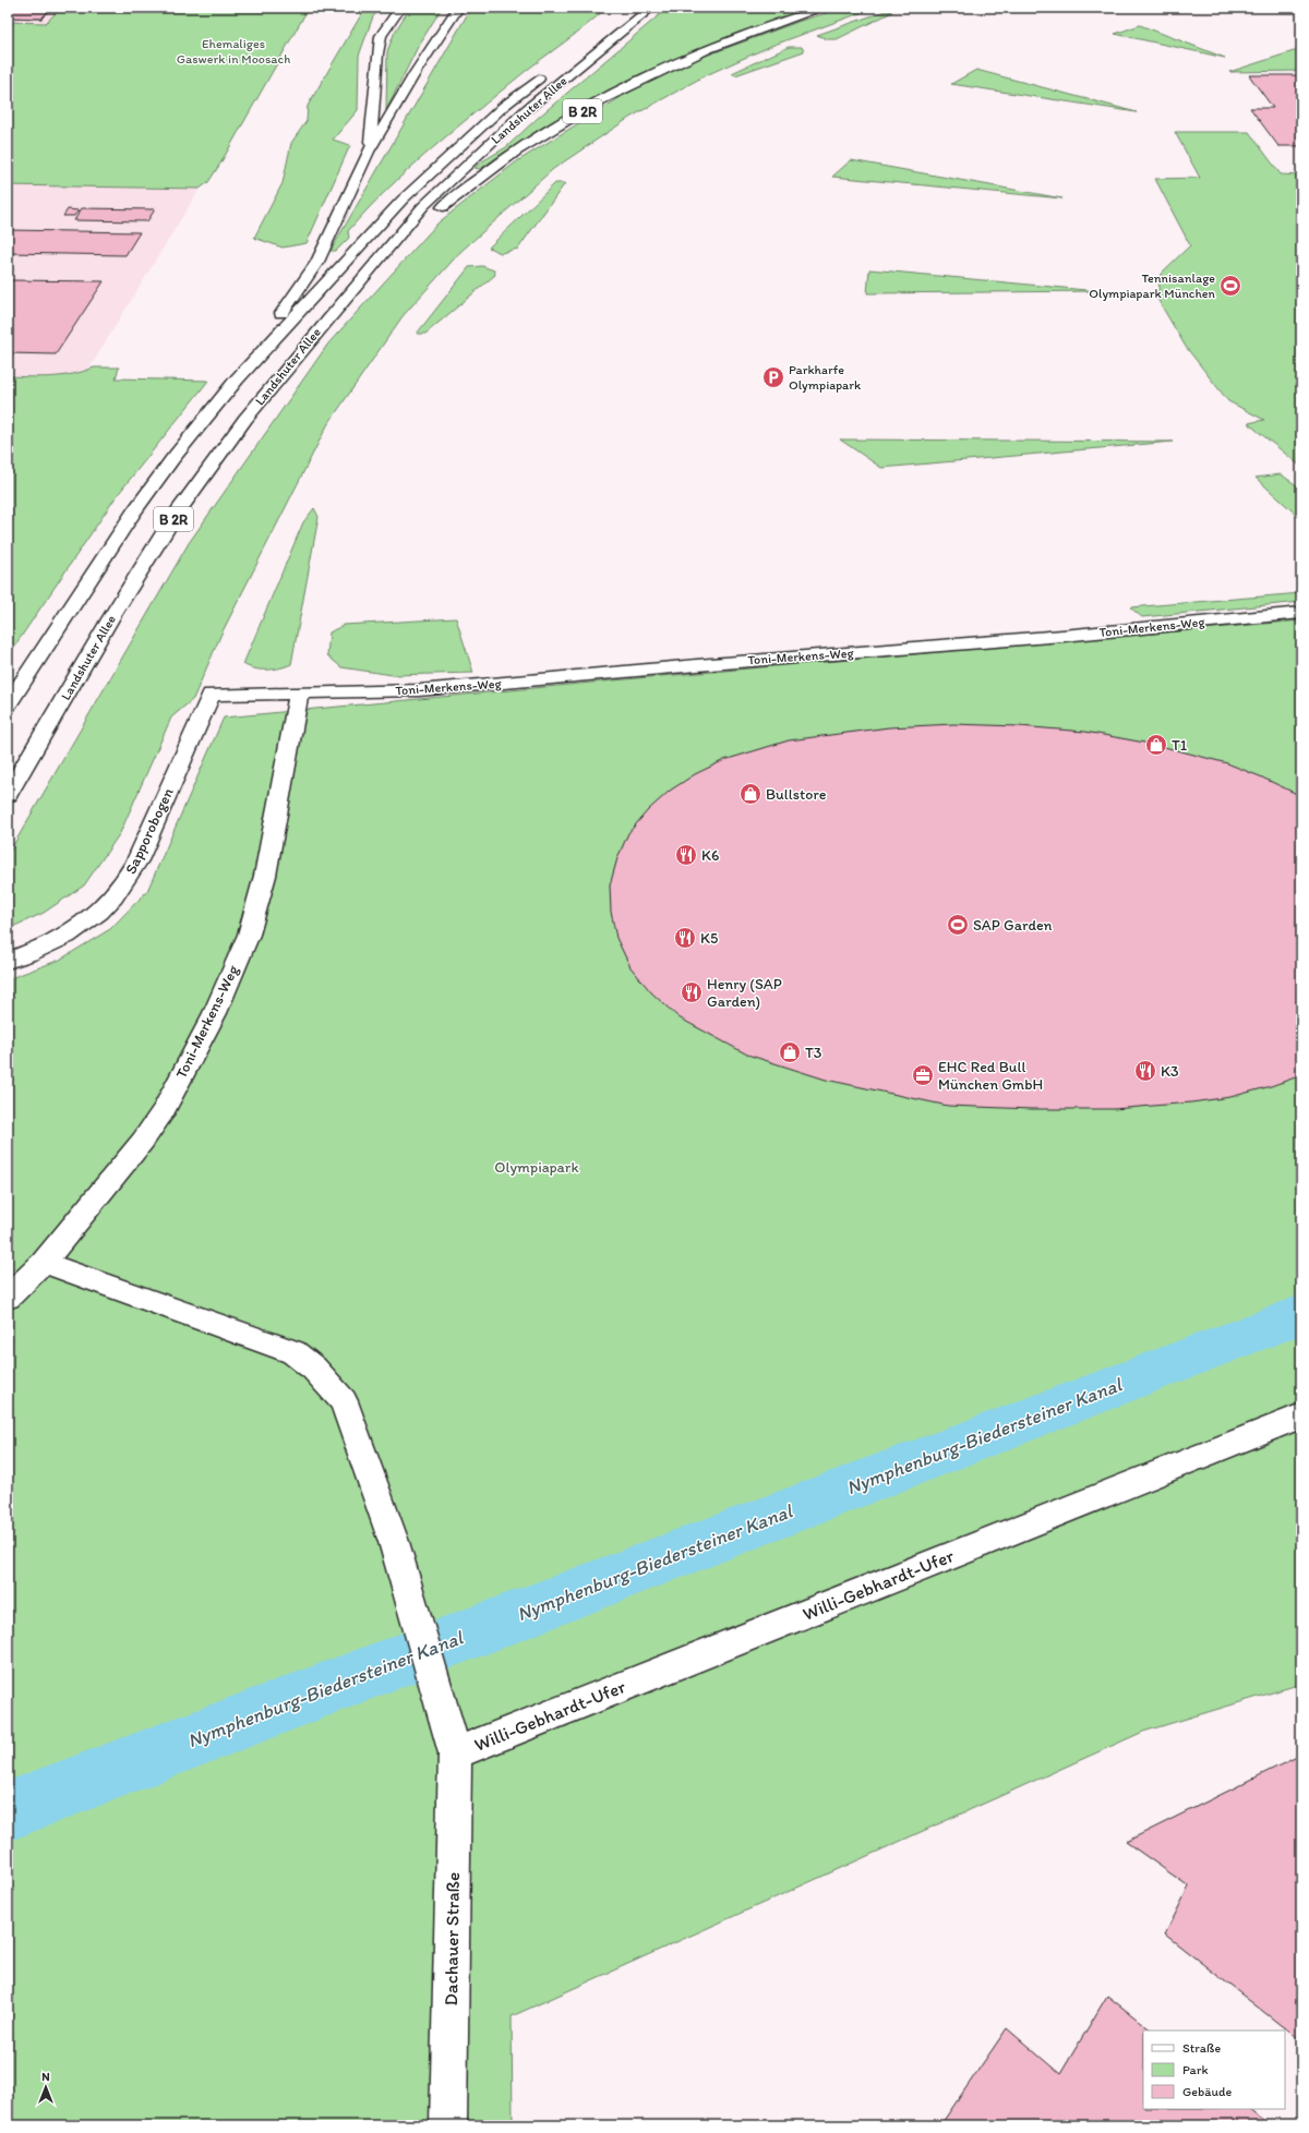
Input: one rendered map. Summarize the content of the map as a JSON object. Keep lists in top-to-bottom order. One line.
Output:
{"streets":{"main road":["Landshuter Allee","B 2R","Toni-Merkens-Weg","Sapporobogen","Willi-Gebhardt-Ufer","Dachauer Straße"]},"crossings":[["Landshuter Allee","B 2R"],["Toni-Merkens-Weg","Sapporobogen"],["Willi-Gebhardt-Ufer","Dachauer Straße"]],"water":["Nymphenburg-Biedersteiner Kanal"],"parks":["Ehemaliges Gaswerk in Moosach","Olympiapark"],"places":{"sports":["Tennisanlage Olympiapark München","SAP Garden"],"parking":["Parkharfe Olympiapark"],"shop":["T1","Bullstore","T3"],"restaurant":["K6","K5","Henry (SAP Garden)","K3"],"office":["EHC Red Bull München GmbH"]},"legend":["Straße","Park","Gebäude"],"north":"top"}
